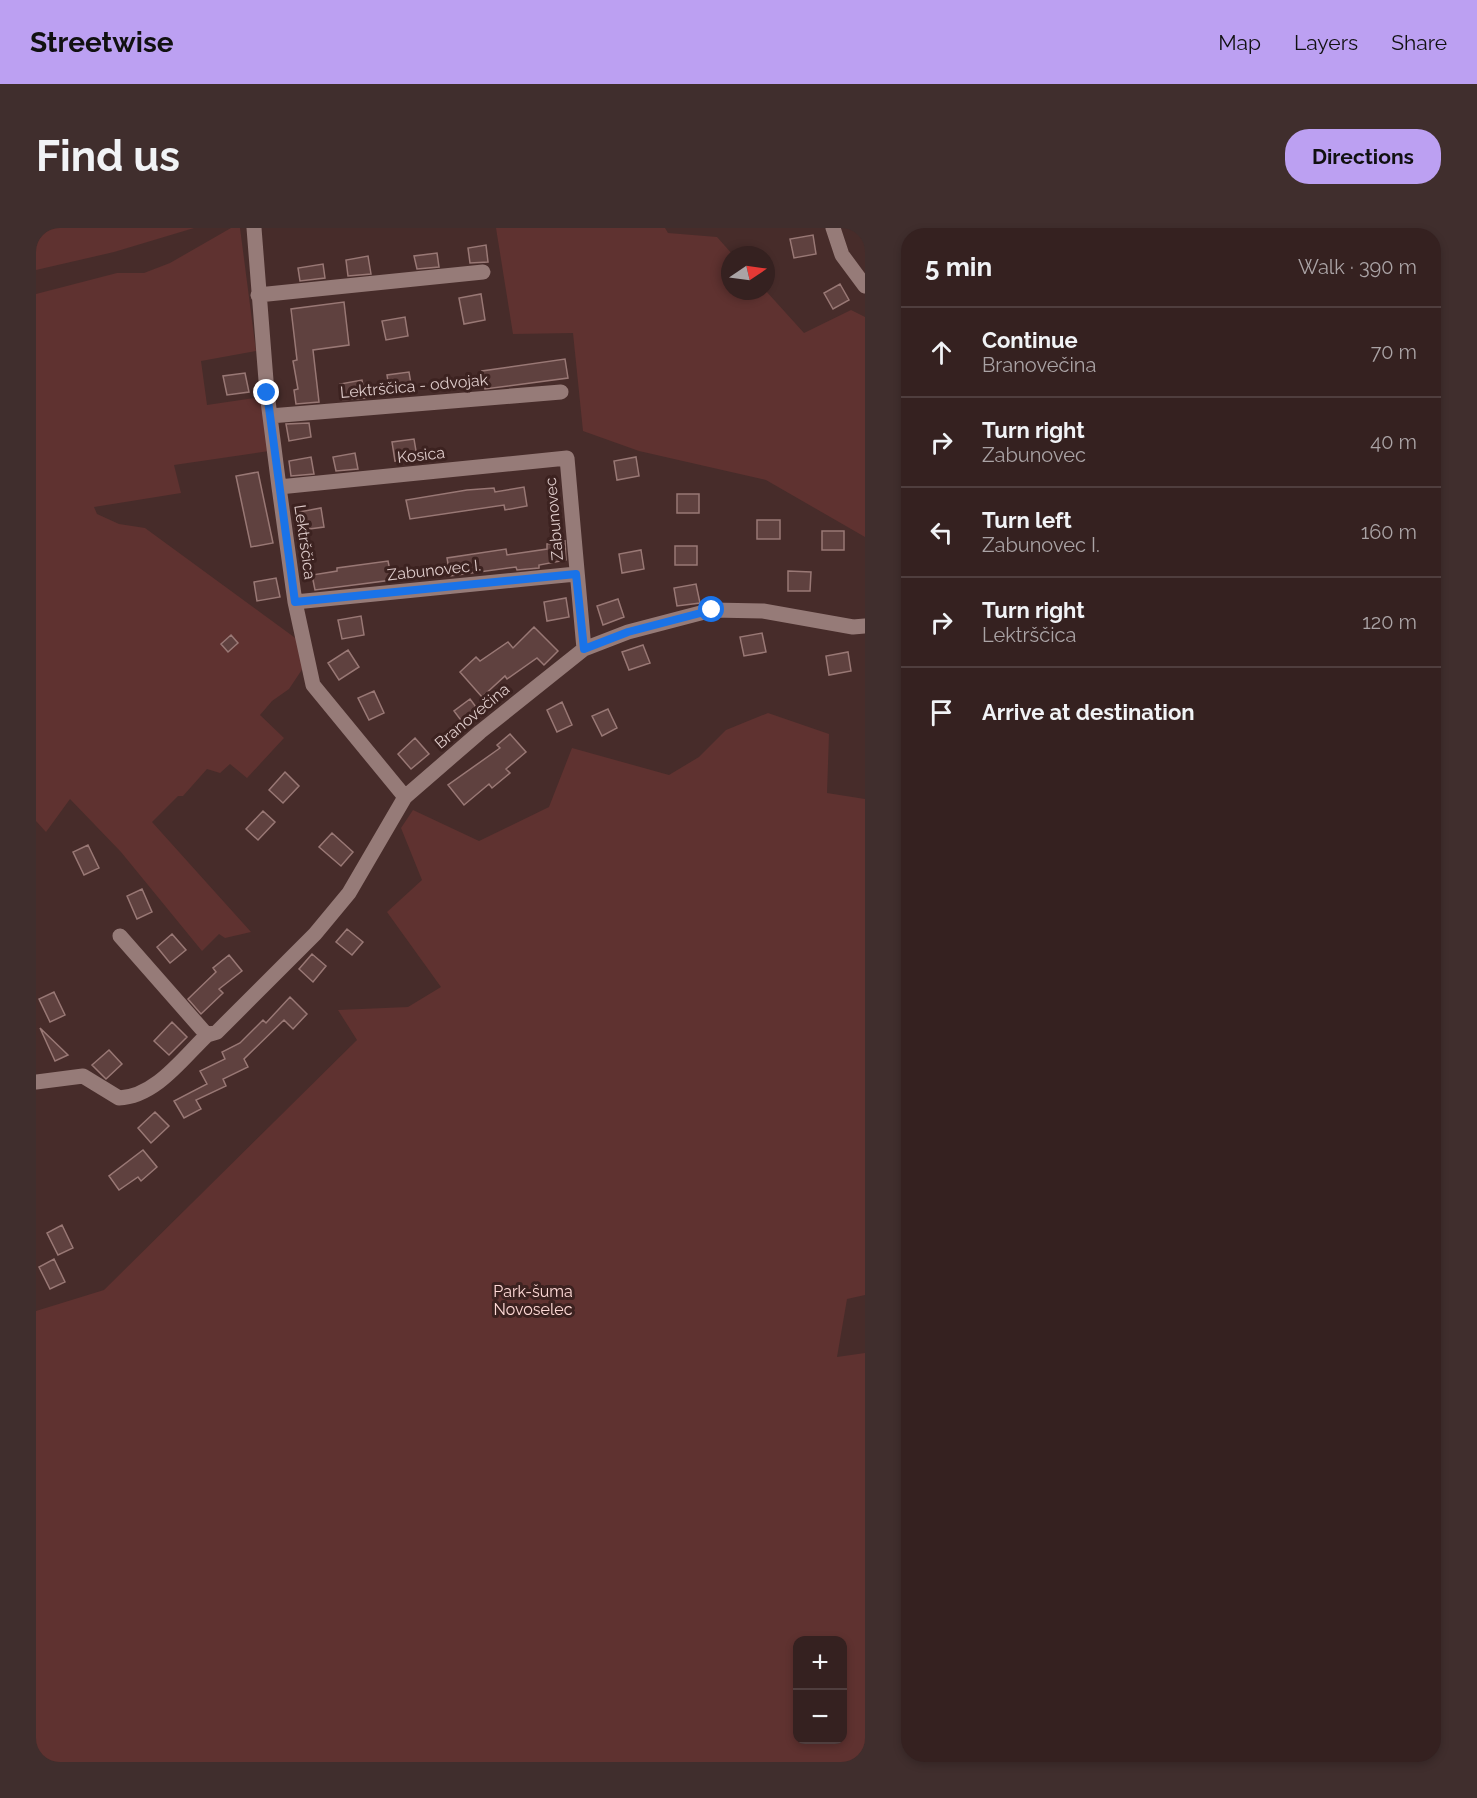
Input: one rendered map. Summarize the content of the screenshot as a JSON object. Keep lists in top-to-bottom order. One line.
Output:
{"streets":{"street":["Lektrščica - odvojak","Kosica","Zabunovec","Lektrščica","Zabunovec I.","Branovečina"]},"crossings":[["Lektrščica - odvojak","Lektrščica"],["Kosica","Zabunovec"],["Kosica","Lektrščica"],["Zabunovec","Zabunovec I."],["Zabunovec","Branovečina"],["Lektrščica","Zabunovec I."],["Lektrščica","Branovečina"]],"parks":["Park-šuma Novoselec"],"north":"right","page":{"header":"Streetwise","nav":["Map","Layers","Share"],"buttons":"Directions","title":"Find us","heading":["5 min","Walk · 390 m"],"list":[["Continue","Branovečina","70 m"],["Turn right","Zabunovec","40 m"],["Turn left","Zabunovec I.","160 m"],["Turn right","Lektrščica","120 m"],"Arrive at destination"],"map_buttons":["+","−"]}}
